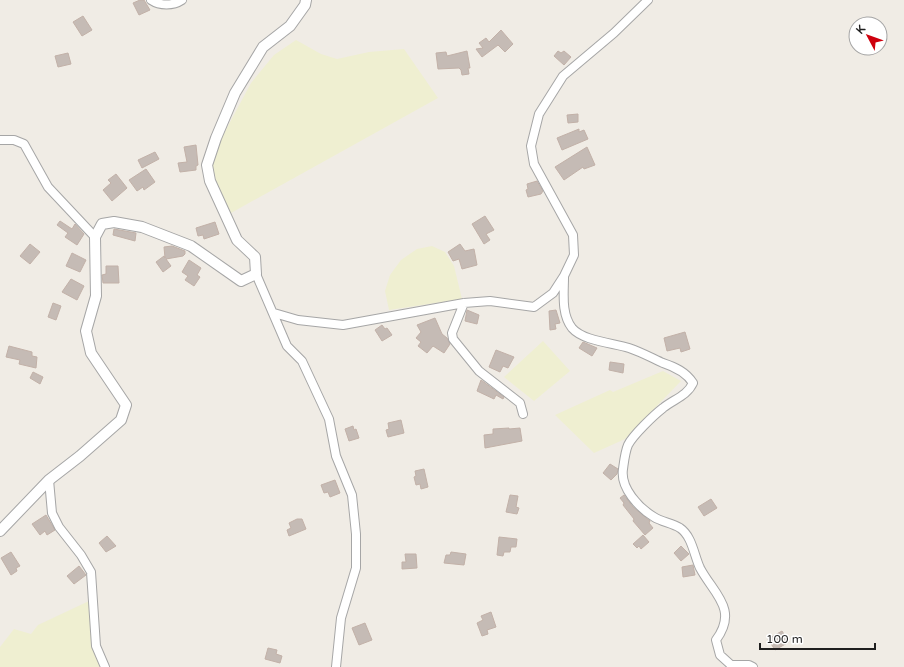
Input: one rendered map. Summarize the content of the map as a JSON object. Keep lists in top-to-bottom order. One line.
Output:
{"scale_bar":"100 m","north":"top left"}
